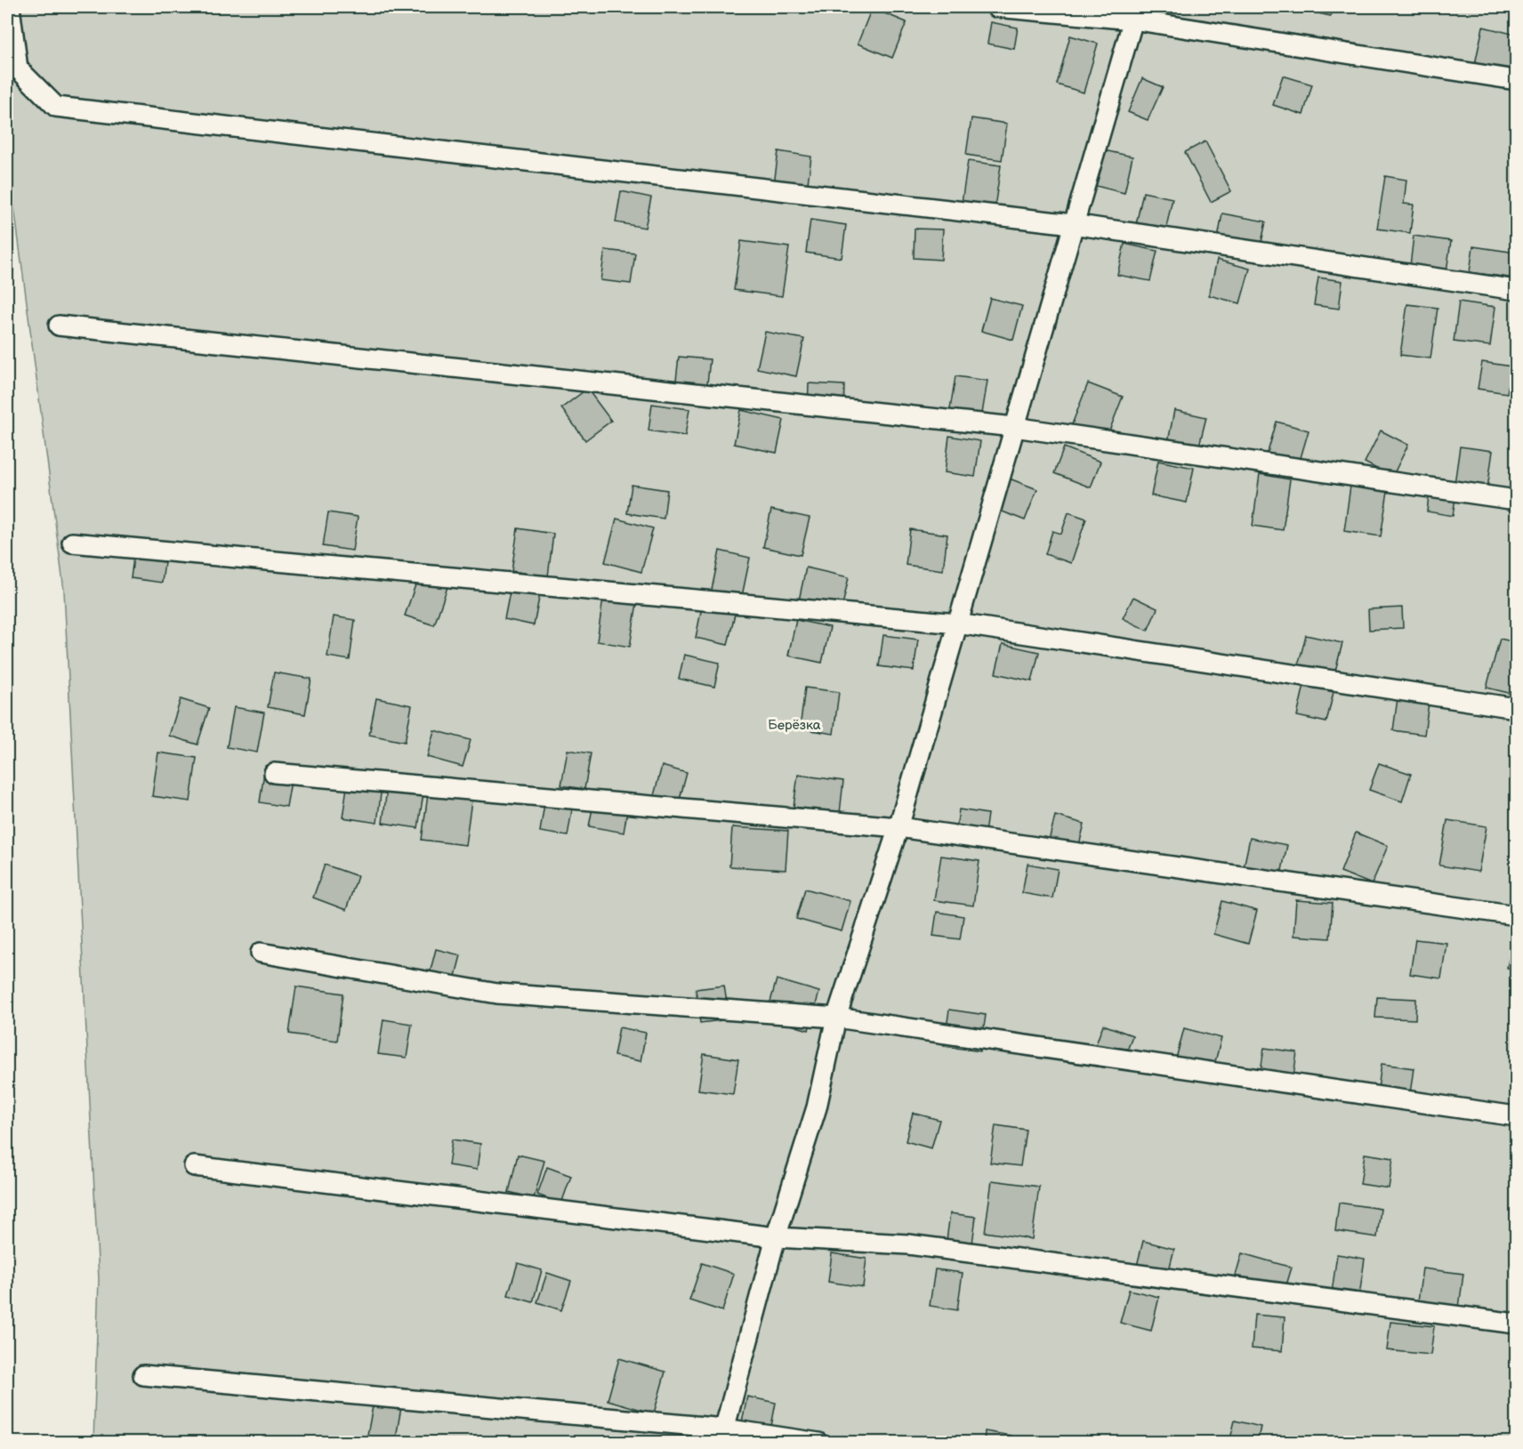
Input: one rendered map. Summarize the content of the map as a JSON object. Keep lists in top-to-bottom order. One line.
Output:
{"parks":["Берёзка"]}
